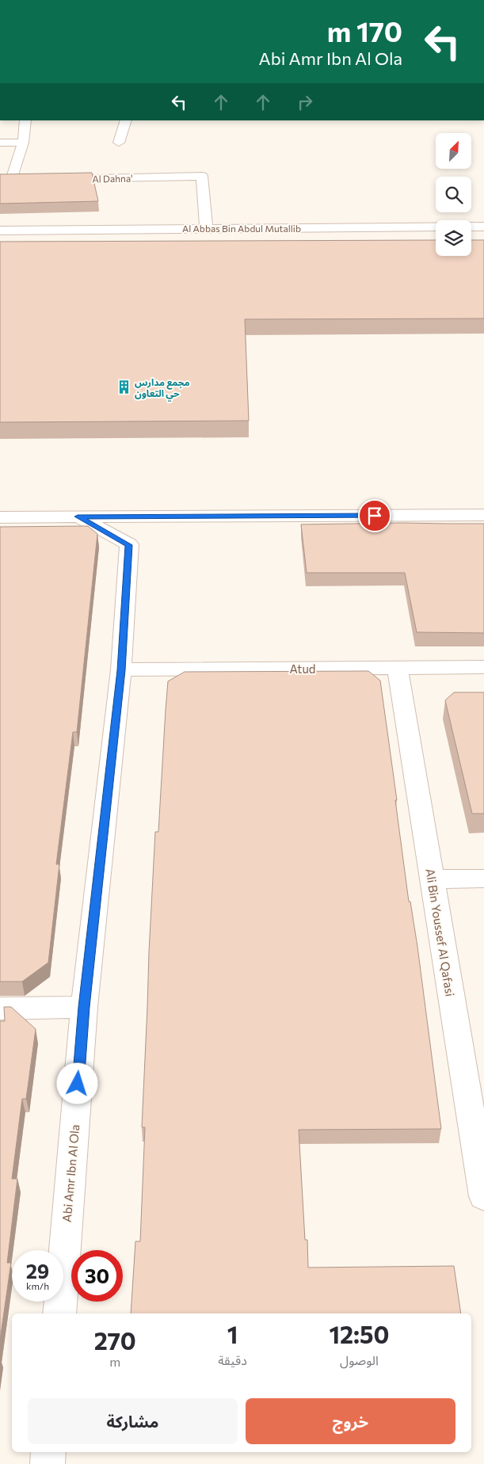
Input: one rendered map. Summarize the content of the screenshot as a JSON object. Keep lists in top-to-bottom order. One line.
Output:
{"streets":{"street":["Al Dahna'","Al Abbas Bin Abdul Mutallib","Atud","Ali Bin Youssef Al Qafasi","Abi Amr Ibn Al Ola"]},"crossings":[["Al Dahna'","Al Abbas Bin Abdul Mutallib"],["Atud","Ali Bin Youssef Al Qafasi"],["Atud","Abi Amr Ibn Al Ola"]],"places":{"building":["مجمع مدارس حي التعاون"]},"north":"top right","page":{"turn":["170 m","Abi Amr Ibn Al Ola"],"speed":"29 km/h","limit":"30","eta":["12:50","الوصول","1","دقيقة","270","m"],"buttons":["خروج","مشاركة"]}}
